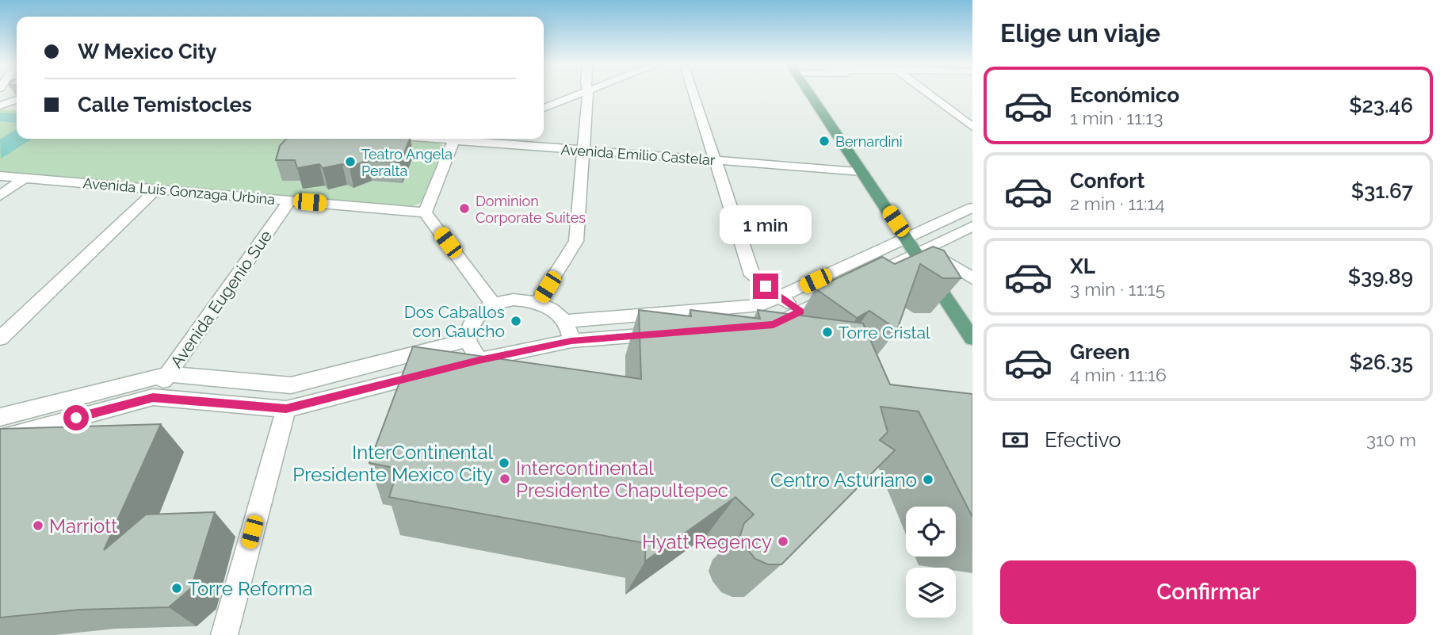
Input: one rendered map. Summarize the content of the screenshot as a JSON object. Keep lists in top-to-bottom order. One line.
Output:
{"streets":{"street":["Avenida Emilio Castelar","Avenida Luis Gonzaga Urbina","Avenida Eugenio Sue"]},"crossings":[["Avenida Luis Gonzaga Urbina","Avenida Eugenio Sue"]],"places":["Bernardini","Teatro Angela Peralta","Dominion Corporate Suites","Dos Caballos con Gaucho","Torre Cristal","InterContinental Presidente Mexico City","Intercontinental Presidente Chapultepec","Centro Asturiano","Marriott","Hyatt Regency","Torre Reforma"],"page":{"heading":"Elige un viaje","banner":["W Mexico City","Calle Temístocles"],"list":[{"name":"Económico","note":"1 min · 11:13","value":"$23.46"},{"name":"Confort","note":"2 min · 11:14","value":"$31.67"},{"name":"XL","note":"3 min · 11:15","value":"$39.89"},{"name":"Green","note":"4 min · 11:16","value":"$26.35"}],"bubble":"1 min","pay":["Efectivo","310 m"],"buttons":"Confirmar"}}
